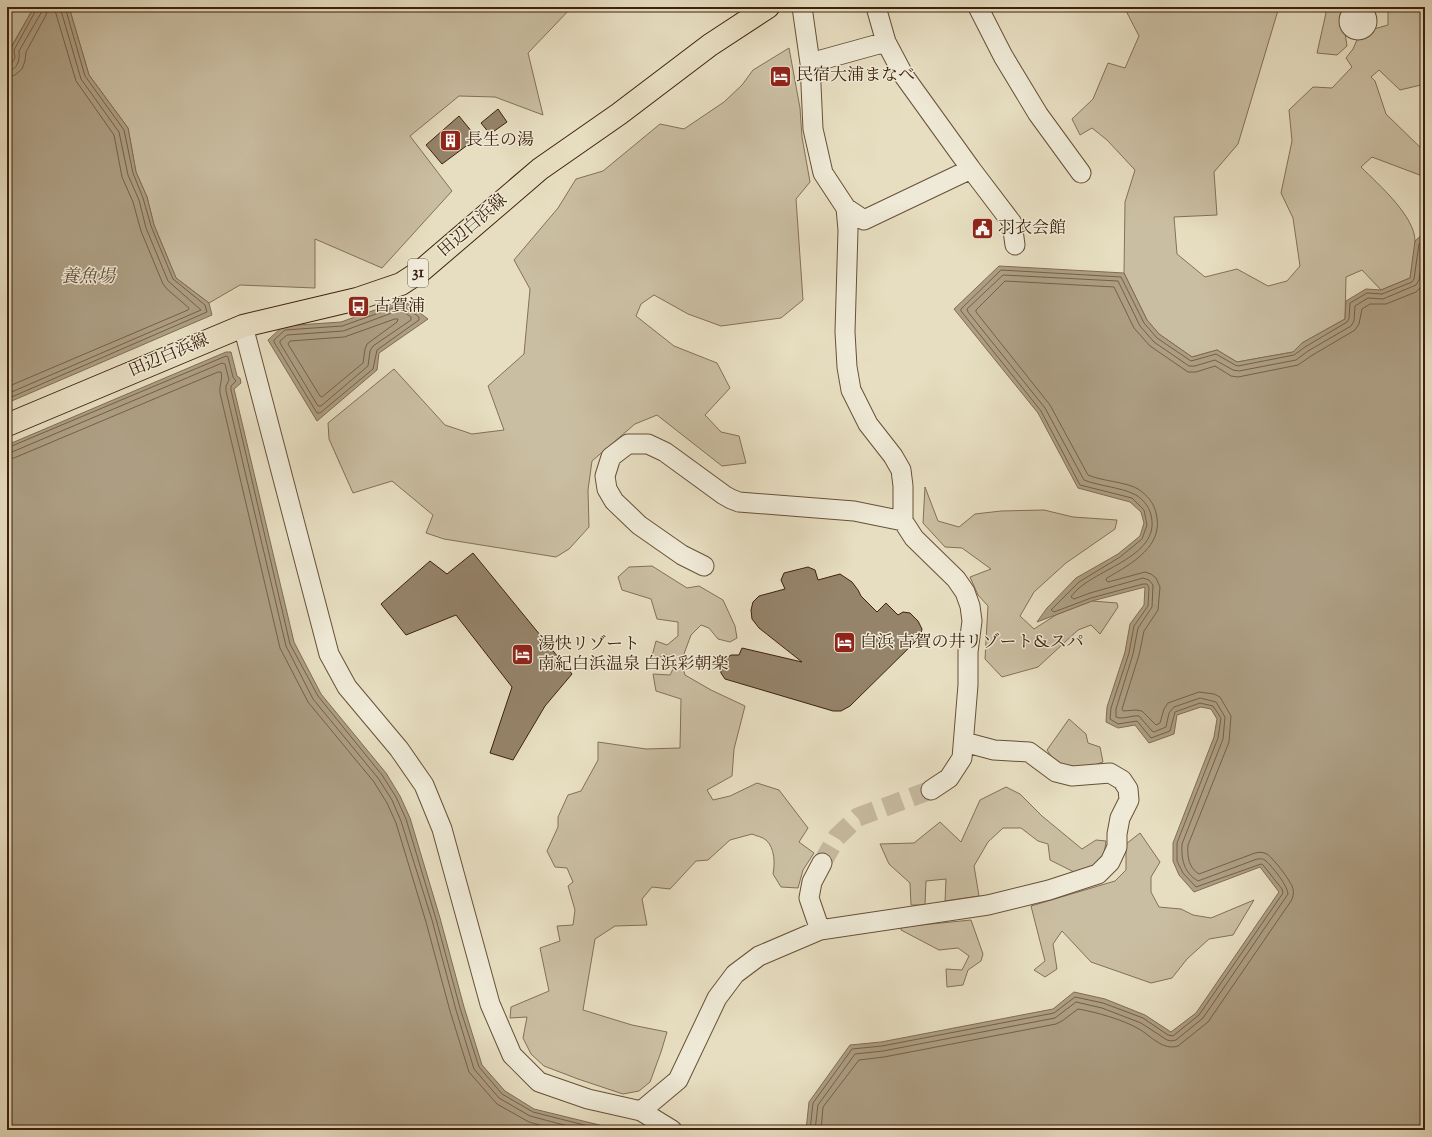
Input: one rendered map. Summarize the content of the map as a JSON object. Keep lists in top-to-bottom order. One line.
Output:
{"streets":{"main road":["田辺白浜線","31"]},"water":["養魚場"],"places":{"hotel":["民宿大浦まなべ","白浜 古賀の井リゾート&スパ","湯快リゾート 南紀白浜温泉 白浜彩朝楽"],"building":["長生の湯"],"public building":["羽衣会館"],"bus stop":["古賀浦"]}}
